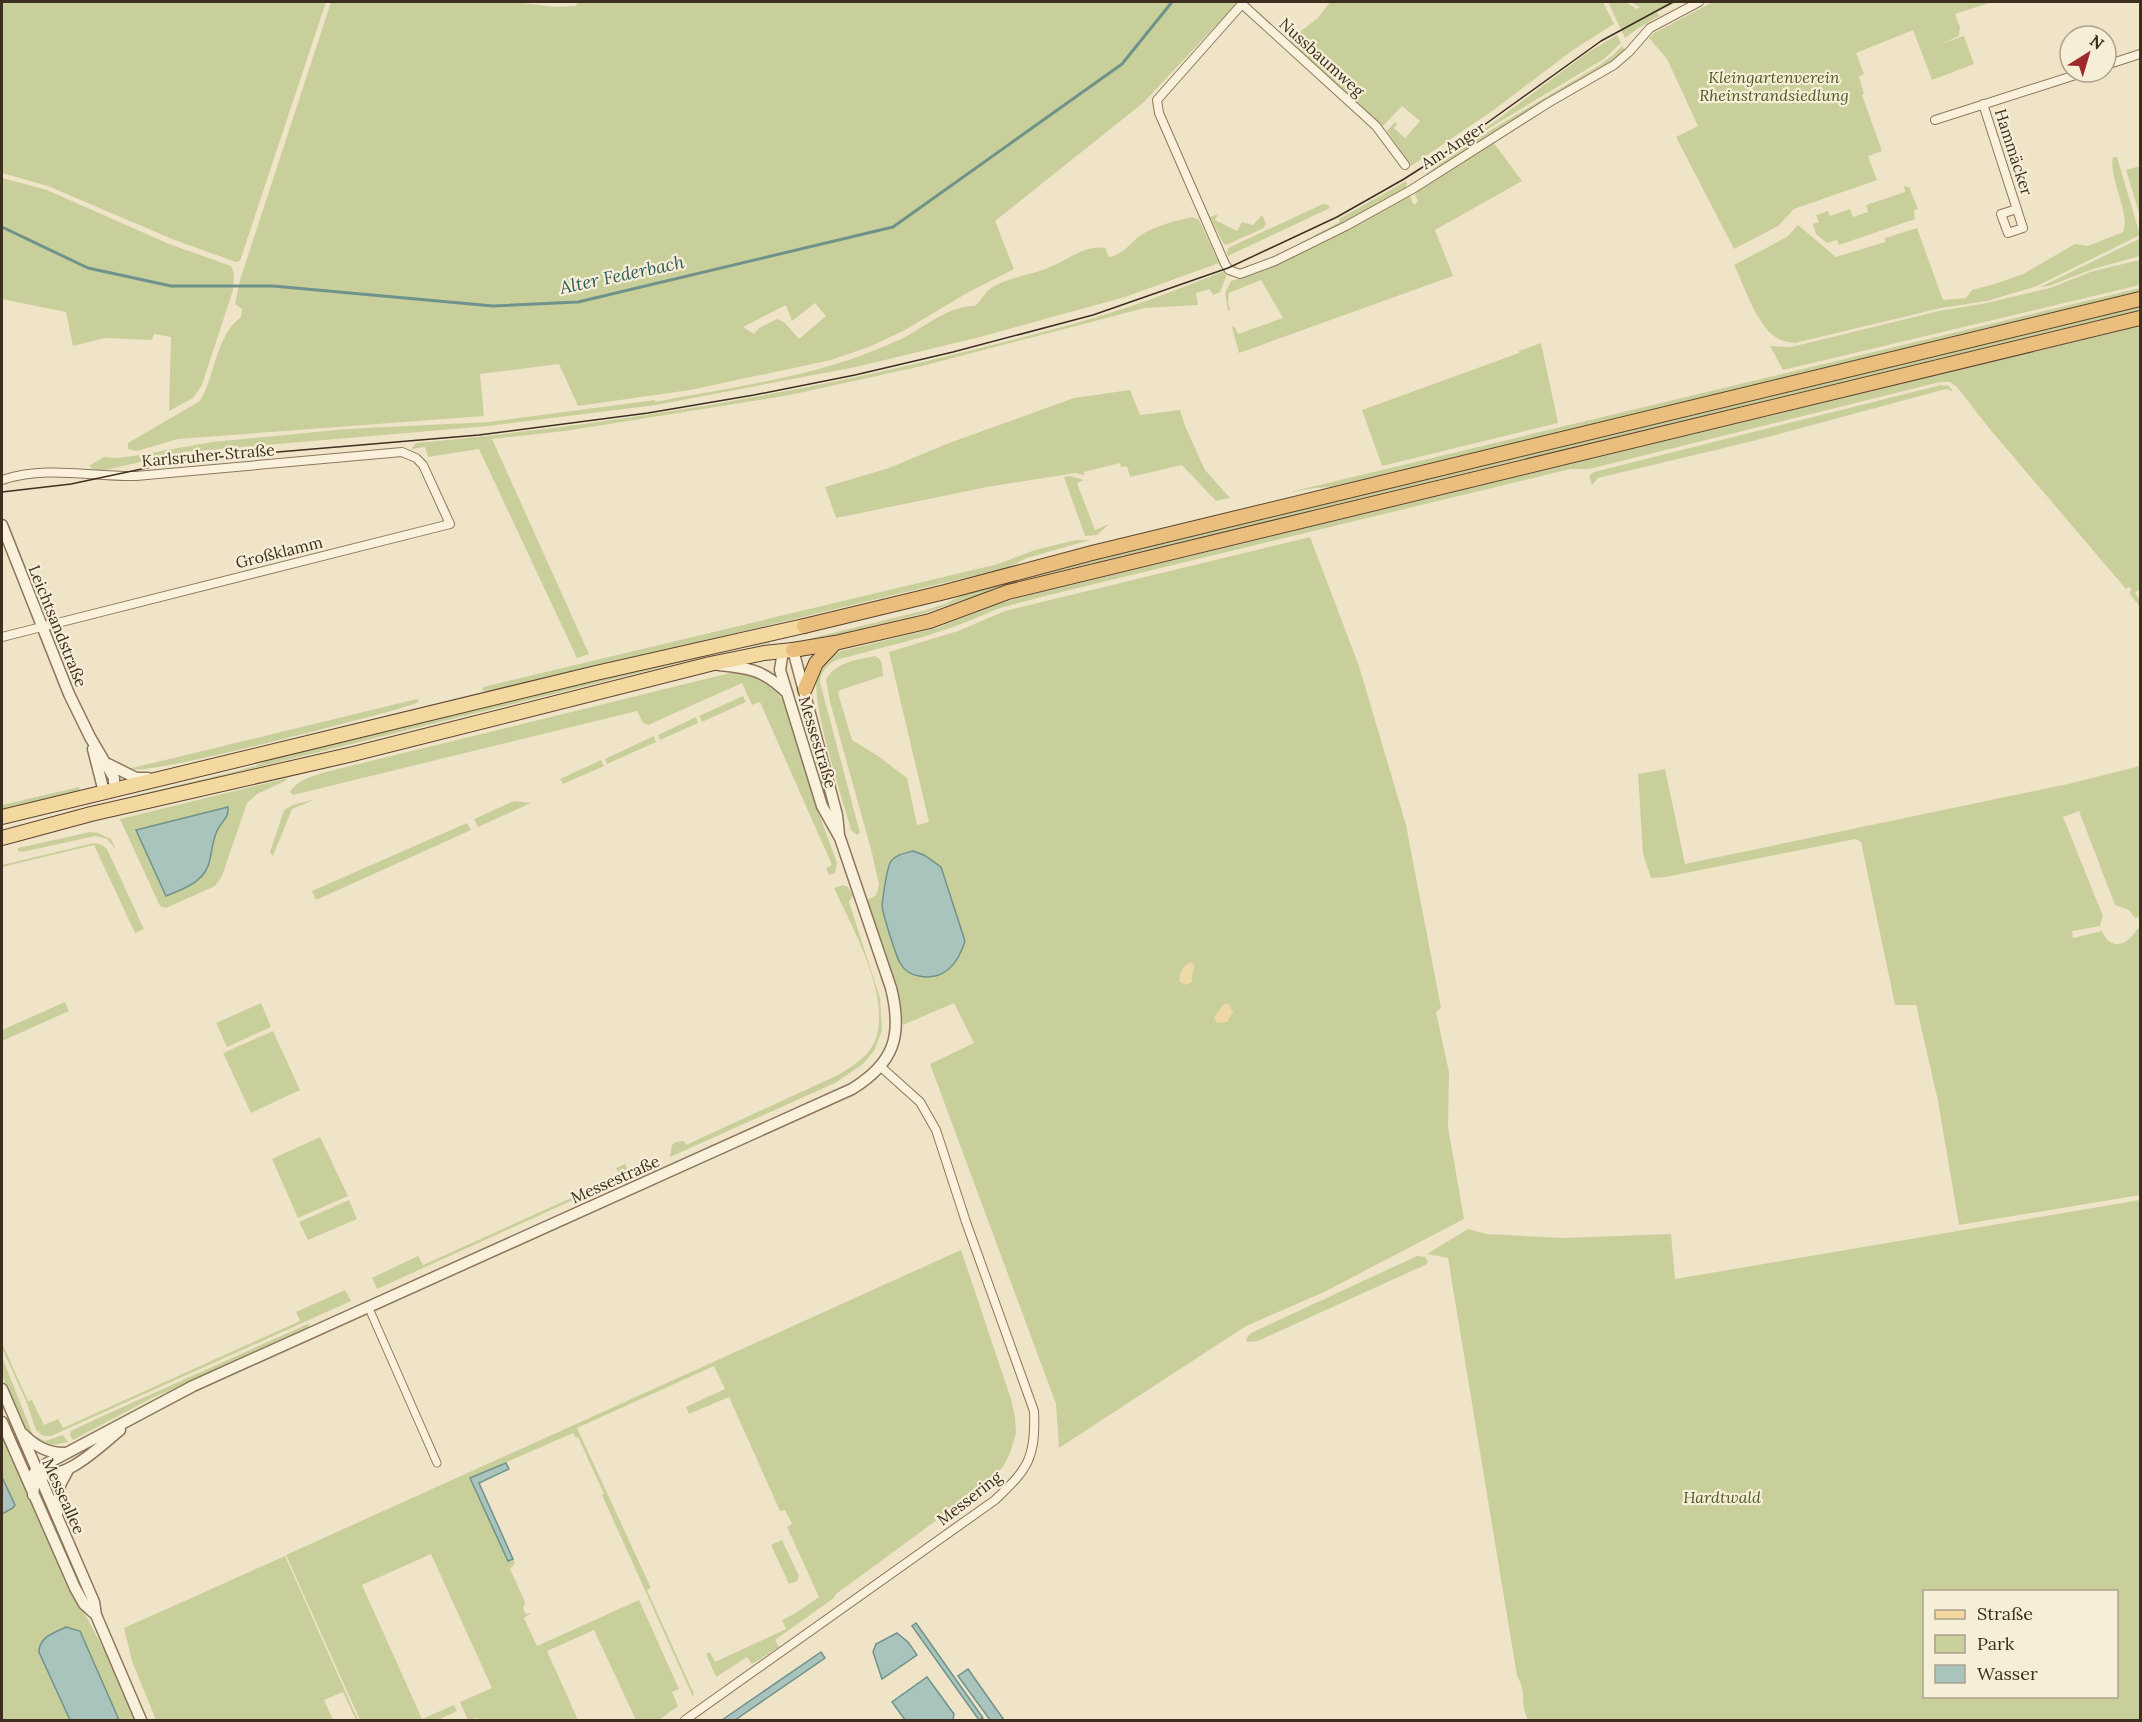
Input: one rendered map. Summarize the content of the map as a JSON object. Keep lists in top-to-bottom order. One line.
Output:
{"streets":{"street":["Nussbaumweg","Am Anger","Hammäcker","Karlsruher Straße","Großklamm","Leichtsandstraße","Messestraße","Messeallee","Messering"]},"crossings":[["Nussbaumweg","Am Anger"],["Karlsruher Straße","Großklamm"],["Großklamm","Leichtsandstraße"],["Messestraße","Messeallee"],["Messestraße","Messering"]],"water":["Alter Federbach"],"parks":["Kleingartenverein Rheinstrandsiedlung","Hardtwald"],"legend":["Straße","Park","Wasser"],"north":"top right"}
